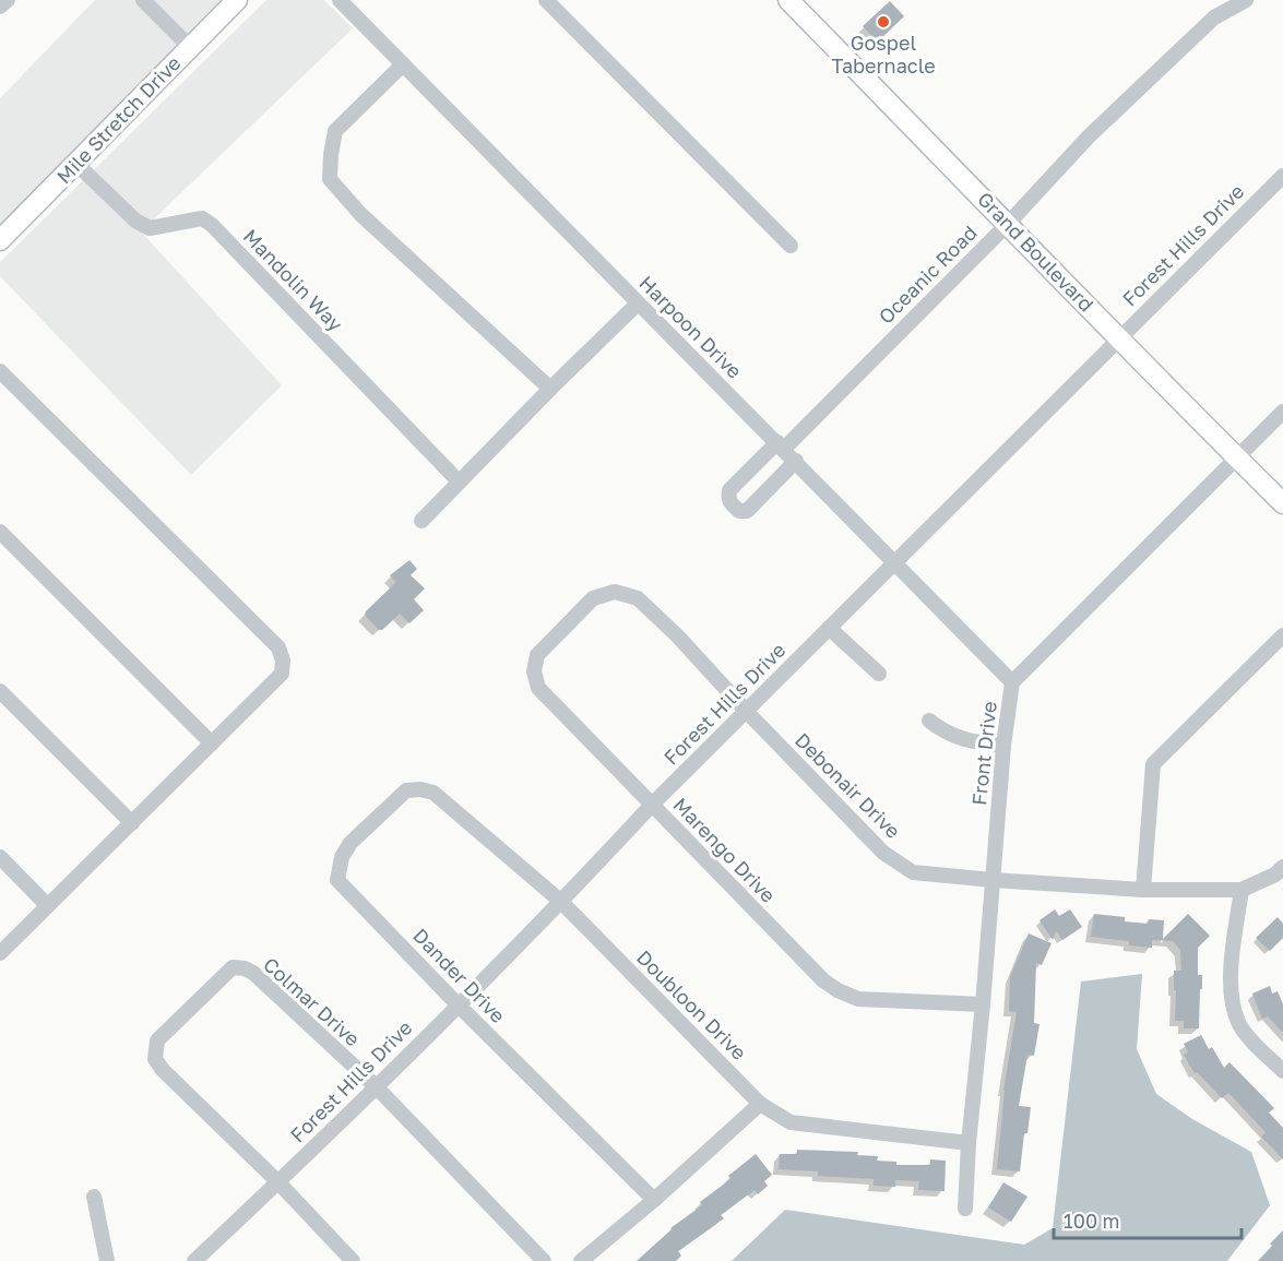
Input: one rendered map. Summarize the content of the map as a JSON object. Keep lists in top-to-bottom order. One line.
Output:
{"streets":{"street":["Mile Stretch Drive","Forest Hills Drive","Grand Boulevard","Oceanic Road","Mandolin Way","Harpoon Drive","Front Drive","Debonair Drive","Marengo Drive","Dander Drive","Colmar Drive","Doubloon Drive"]},"crossings":[["Mile Stretch Drive","Mandolin Way"],["Forest Hills Drive","Grand Boulevard"],["Forest Hills Drive","Harpoon Drive"],["Forest Hills Drive","Debonair Drive"],["Forest Hills Drive","Marengo Drive"],["Forest Hills Drive","Dander Drive"],["Forest Hills Drive","Colmar Drive"],["Forest Hills Drive","Doubloon Drive"],["Grand Boulevard","Oceanic Road"],["Grand Boulevard","Front Drive"],["Oceanic Road","Harpoon Drive"],["Harpoon Drive","Front Drive"],["Front Drive","Debonair Drive"],["Front Drive","Marengo Drive"],["Front Drive","Doubloon Drive"],["Debonair Drive","Marengo Drive"],["Dander Drive","Doubloon Drive"]],"places":["Gospel Tabernacle"],"scale_bar":"100 m"}
